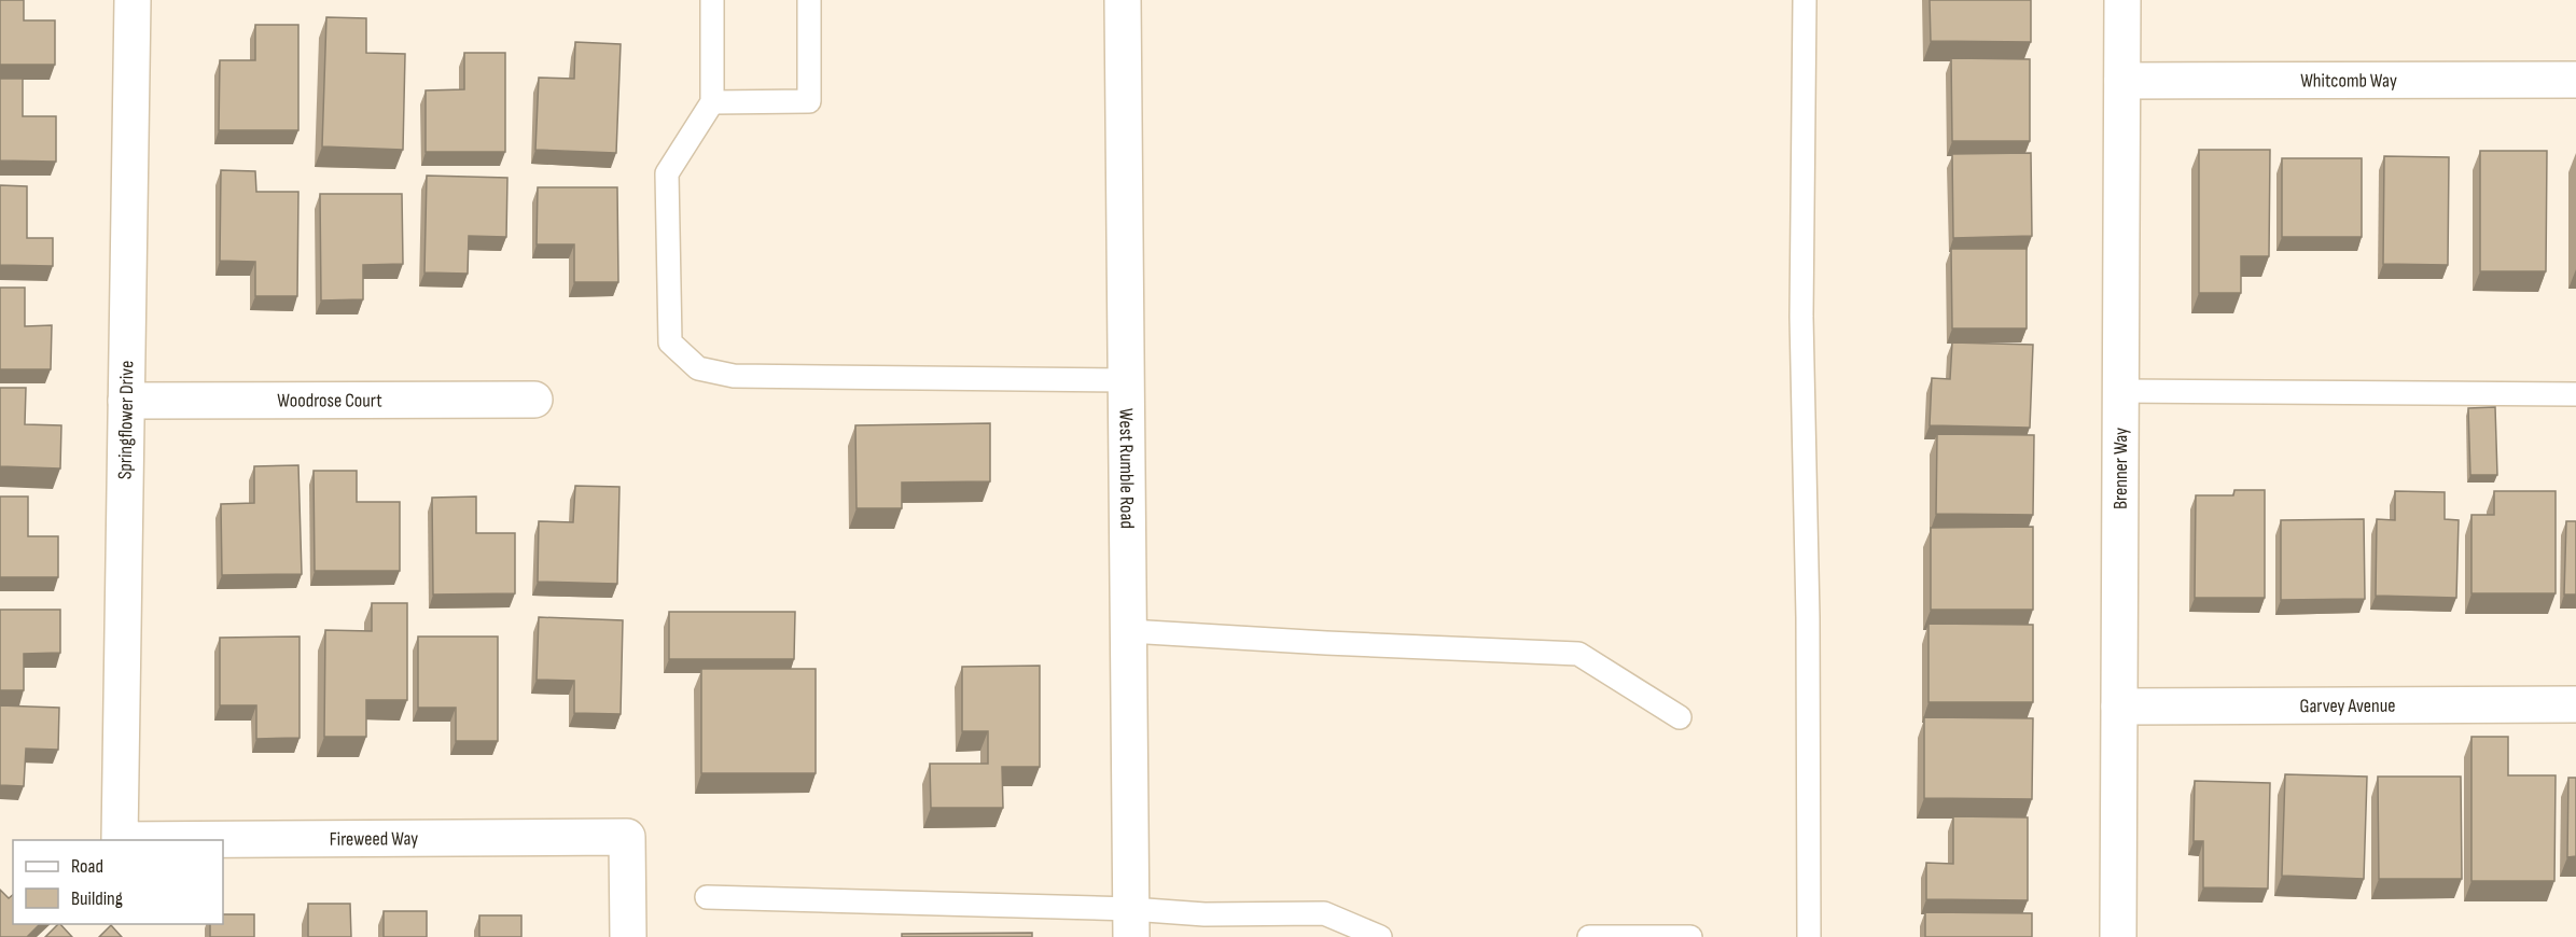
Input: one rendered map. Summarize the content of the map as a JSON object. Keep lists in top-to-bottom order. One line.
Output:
{"streets":{"street":["Whitcomb Way","Woodrose Court","Springflower Drive","West Rumble Road","Brenner Way","Garvey Avenue","Fireweed Way"]},"crossings":[["Whitcomb Way","Brenner Way"],["Woodrose Court","Springflower Drive"],["Springflower Drive","Fireweed Way"],["Brenner Way","Garvey Avenue"]],"legend":["Road","Building"]}
